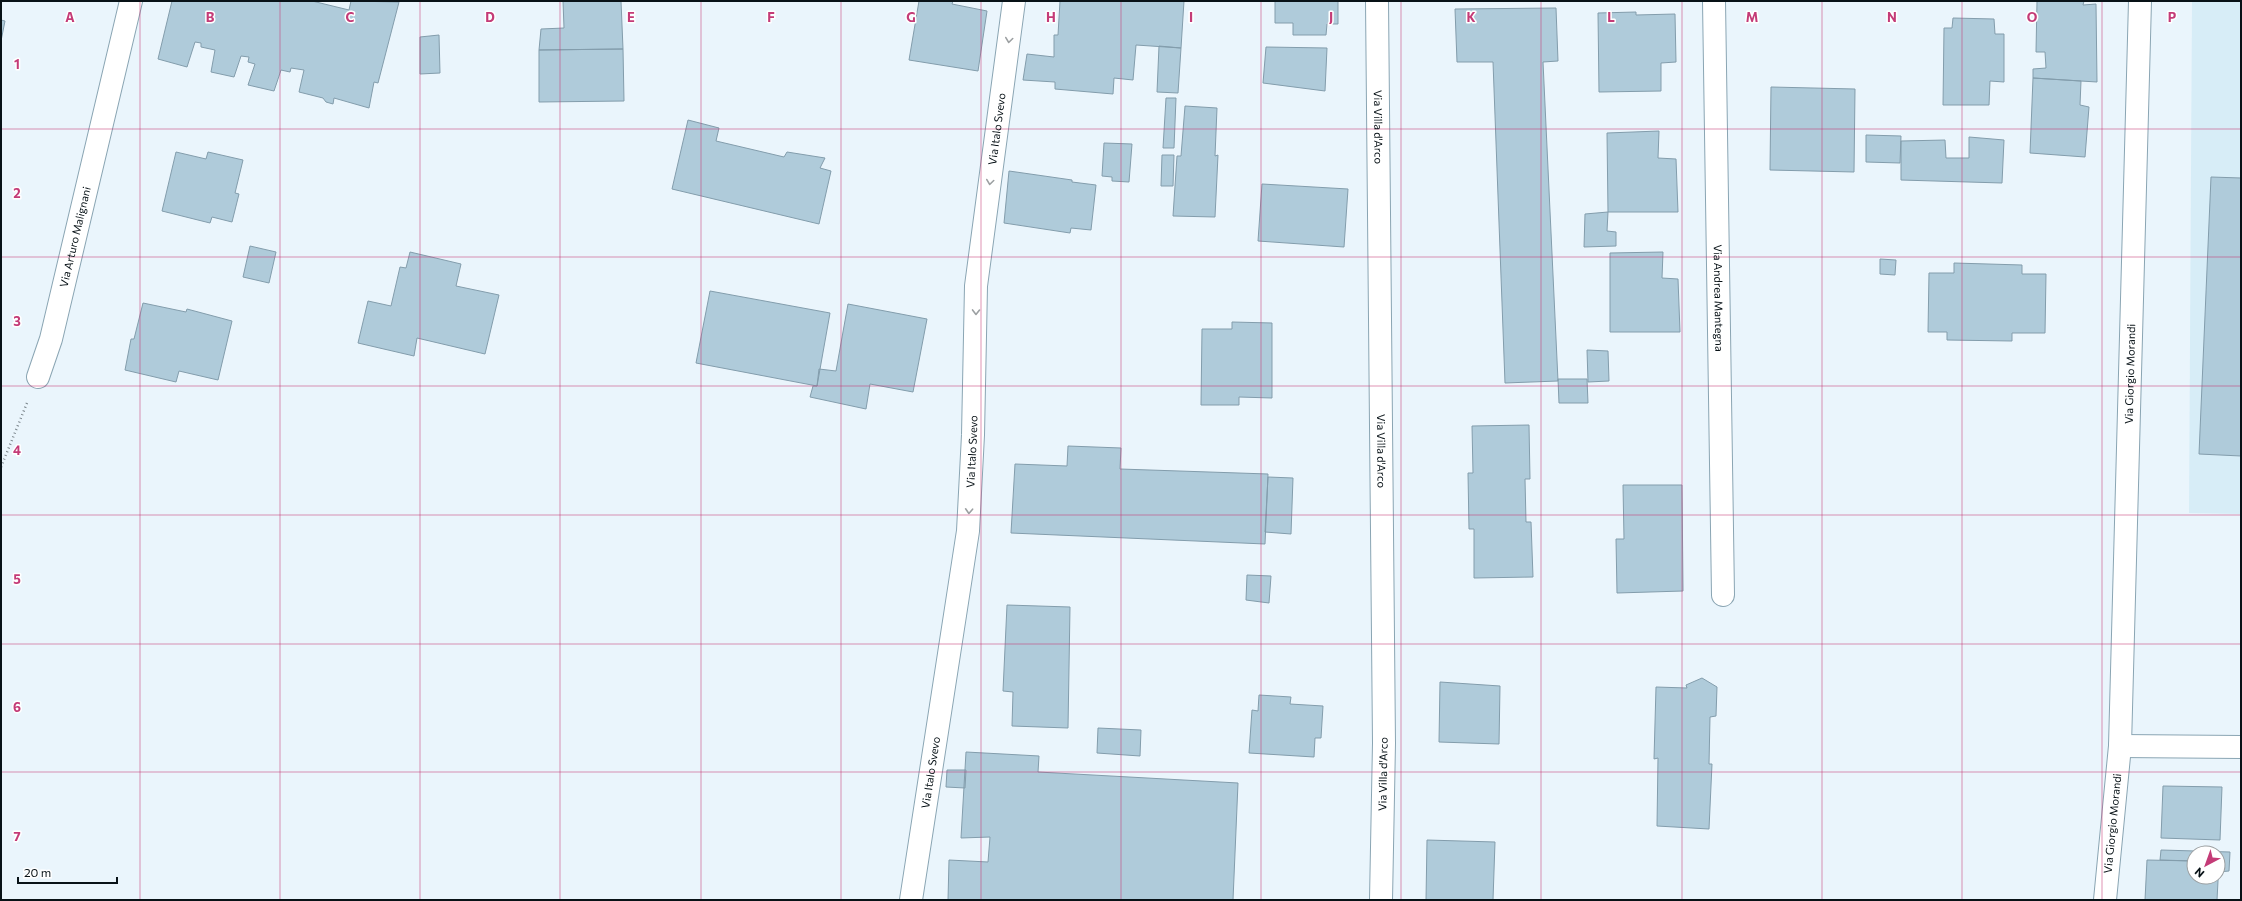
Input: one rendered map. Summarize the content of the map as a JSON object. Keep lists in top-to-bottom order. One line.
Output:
{"streets":{"street":["Via Villa d'Arco","Via Italo Svevo","Via Arturo Malignani","Via Andrea Mantegna","Via Giorgio Morandi"]},"one_way":["Via Italo Svevo"],"scale_bar":"20 m","north":"bottom left","grid":{"columns":["A","B","C","D","E","F","G","H","I","J","K","L","M","N","O","P"],"rows":["1","2","3","4","5","6","7"]}}
